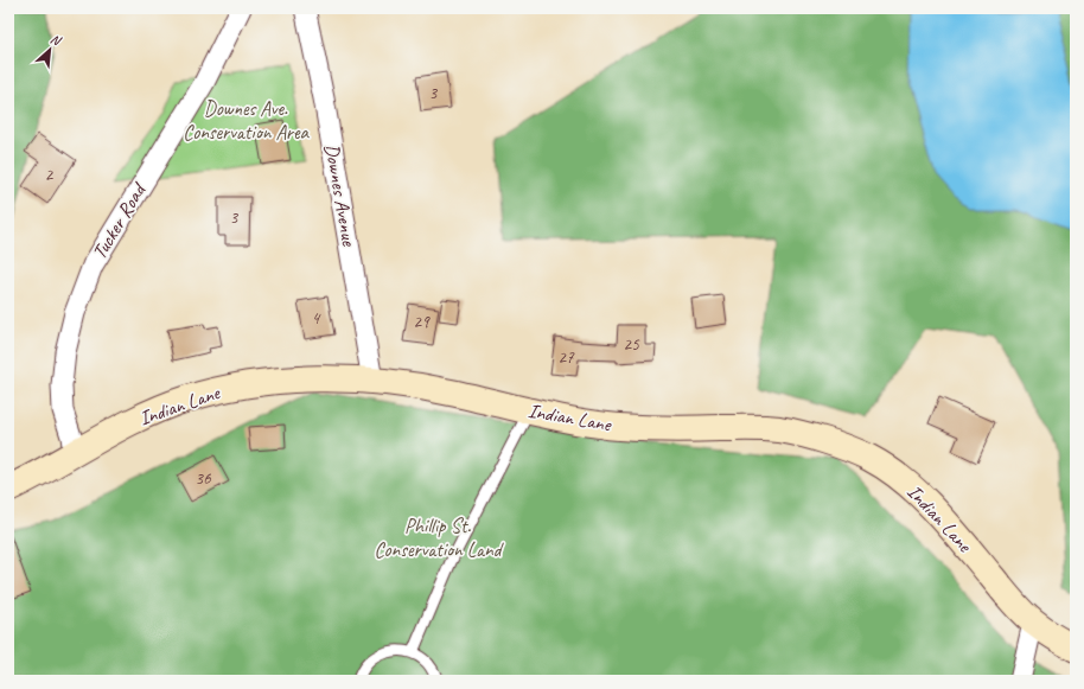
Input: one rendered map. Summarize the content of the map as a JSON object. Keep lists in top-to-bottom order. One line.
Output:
{"streets":{"street":["Downes Avenue","Tucker Road","Indian Lane"]},"crossings":[["Downes Avenue","Indian Lane"],["Tucker Road","Indian Lane"]],"parks":["Downes Ave. Conservation Area","Phillip St. Conservation Land"],"house_numbers":["3","2","3","4","29","25","27","36"],"north":"top right"}
